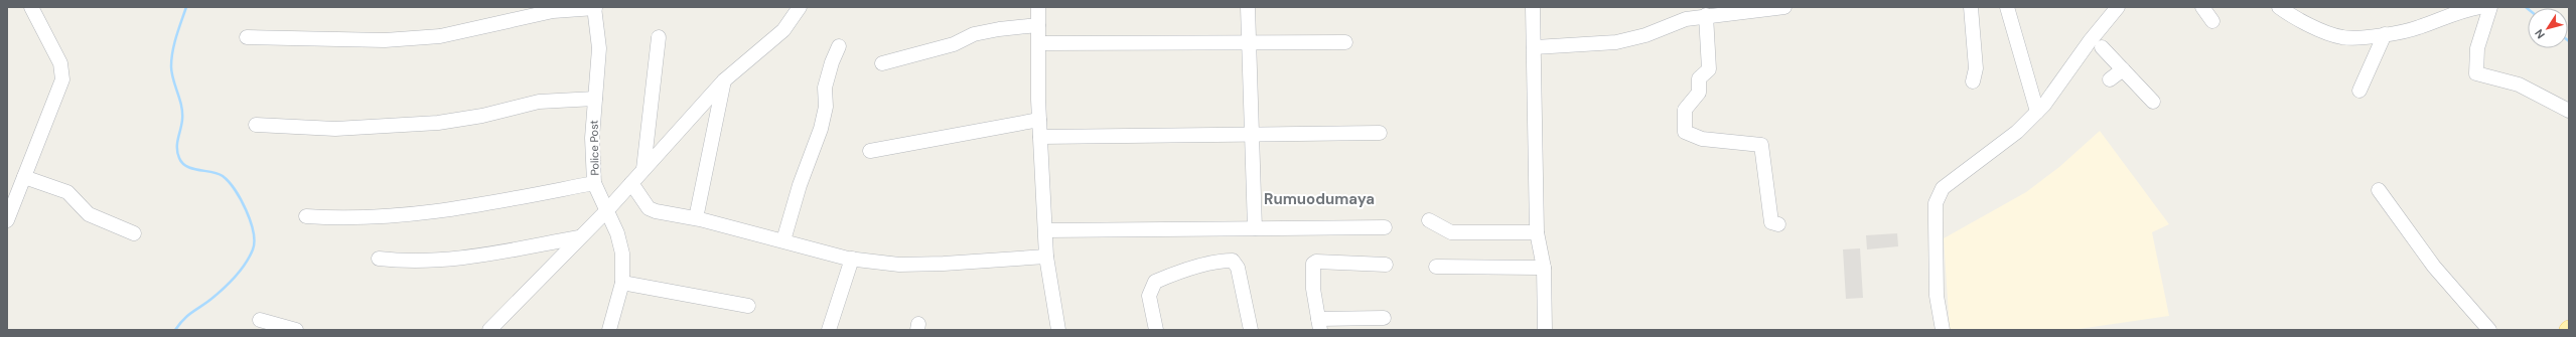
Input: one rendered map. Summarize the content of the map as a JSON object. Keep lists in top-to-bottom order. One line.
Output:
{"streets":{"street":["Police Post"]},"districts":["Rumuodumaya"],"north":"bottom left"}
